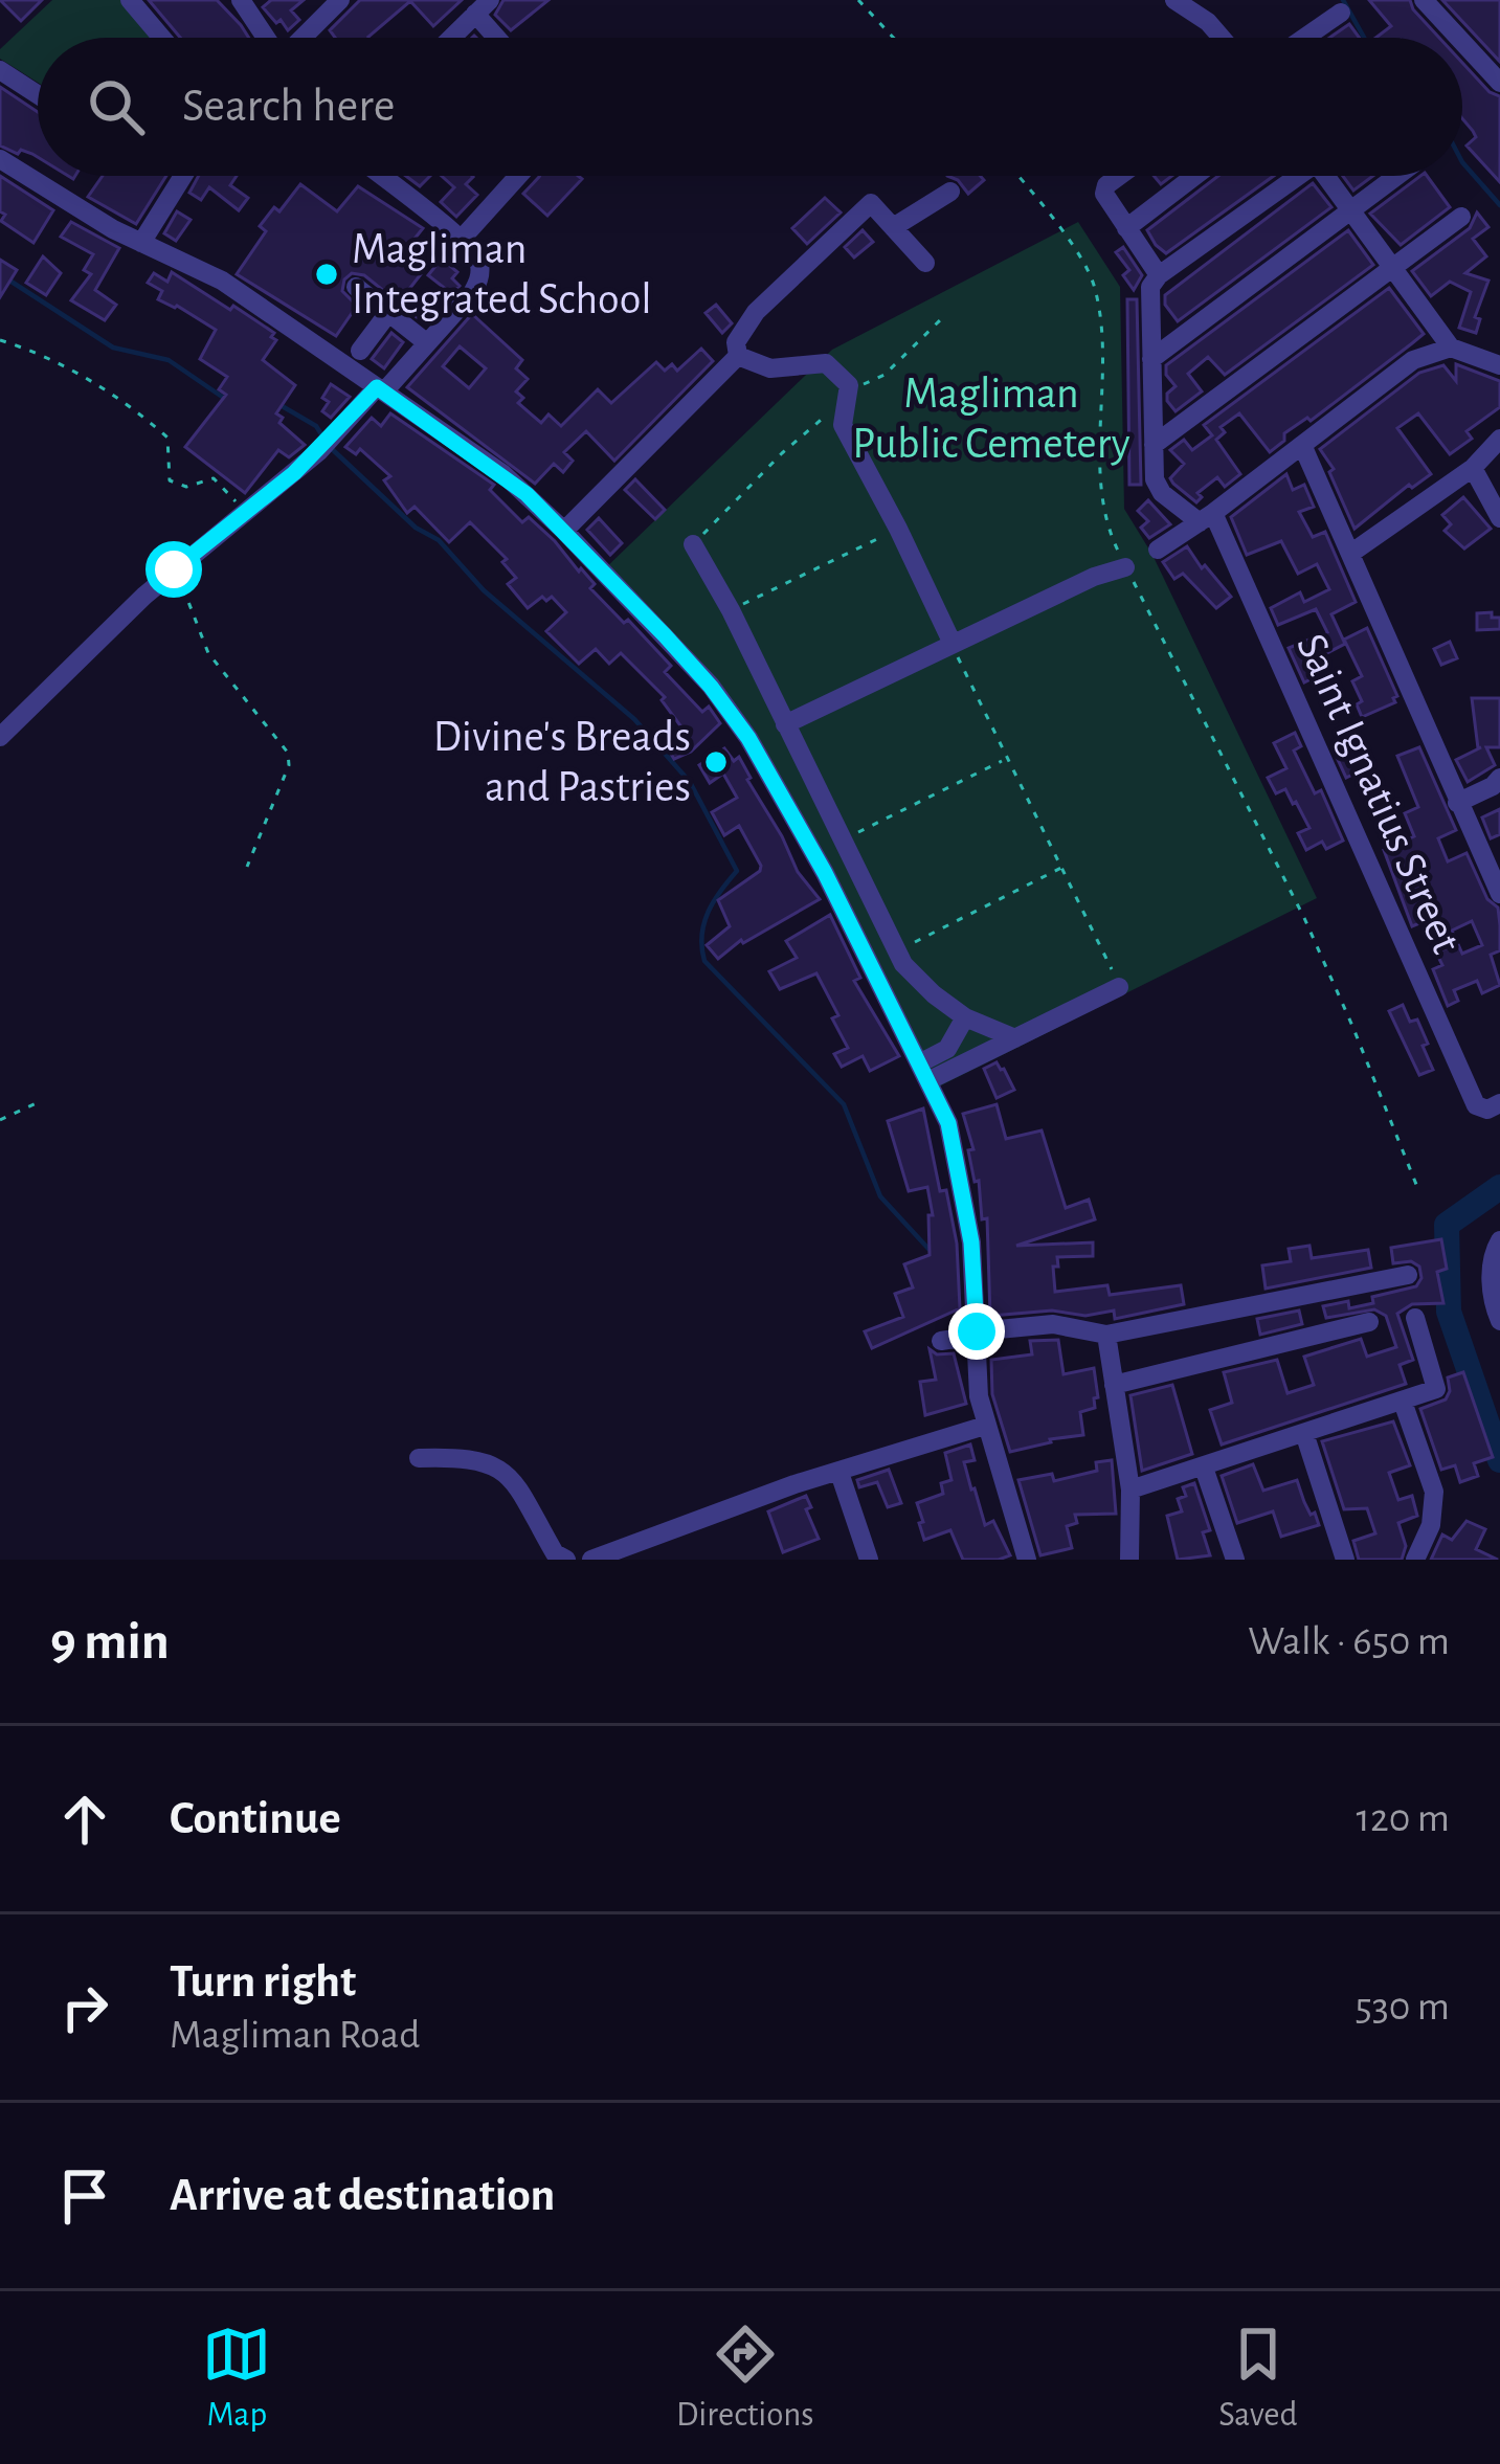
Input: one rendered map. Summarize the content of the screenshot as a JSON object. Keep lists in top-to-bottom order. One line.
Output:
{"streets":{"street":["Saint Ignatius Street"]},"parks":["Magliman Public Cemetery"],"places":["Magliman Integrated School","Divine's Breads and Pastries"],"page":{"search":"Search here","heading":["9 min","Walk · 650 m"],"list":[["Continue","120 m"],["Turn right","Magliman Road","530 m"],"Arrive at destination"],"nav":["Map","Directions","Saved"]}}
